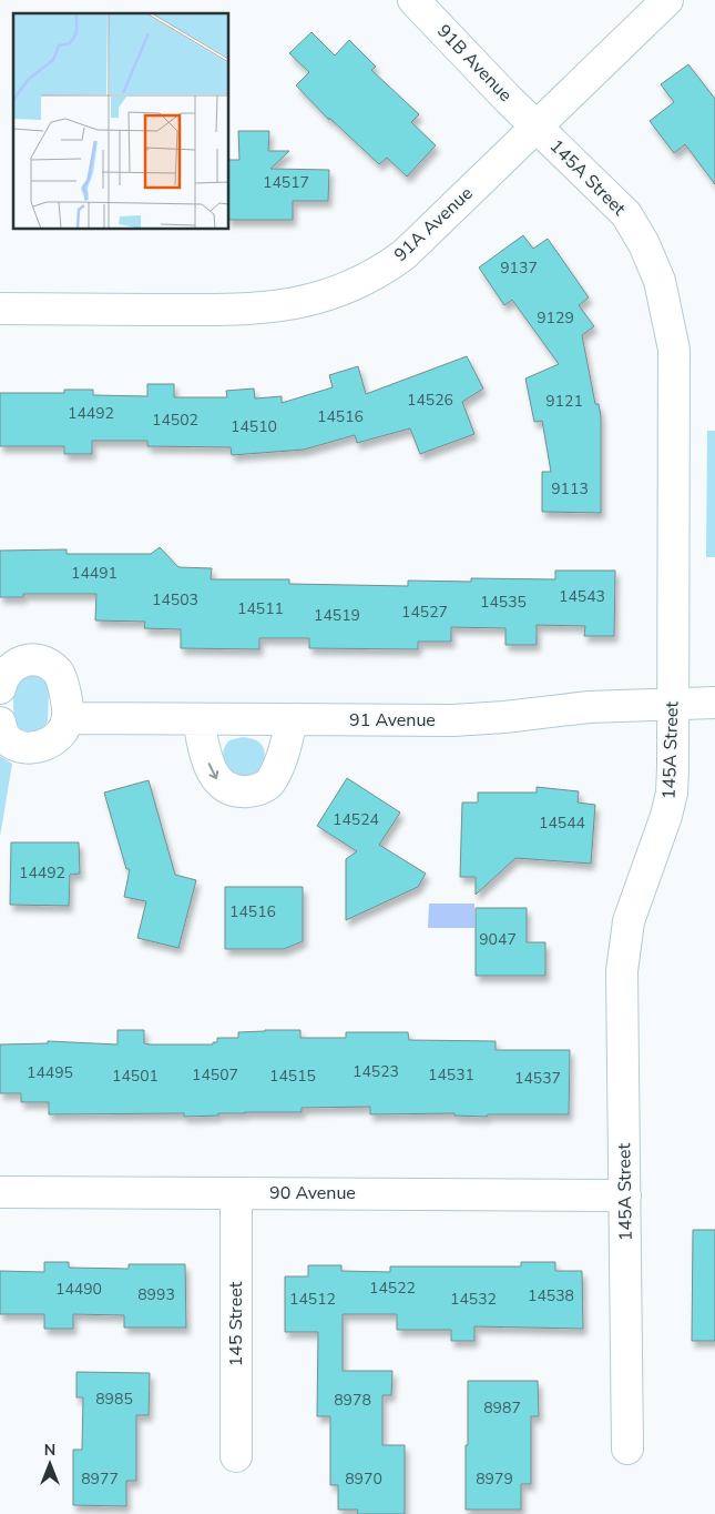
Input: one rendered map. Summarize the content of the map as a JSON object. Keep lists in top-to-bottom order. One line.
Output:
{"streets":{"street":["91B Avenue","145A Street","91A Avenue","91 Avenue","90 Avenue","145 Street"]},"crossings":[["91B Avenue","145A Street"],["91B Avenue","91A Avenue"],["145A Street","91A Avenue"],["145A Street","91 Avenue"],["145A Street","90 Avenue"],["90 Avenue","145 Street"]],"house_numbers":["14517","9137","9129","14526","9121","14492","14516","14502","14510","9113","14491","14543","14503","14535","14511","14527","14519","14524","14544","14492","14516","9047","14523","14495","14507","14531","14501","14515","14537","14522","14490","8993","14538","14512","14532","8985","8978","8987","8977","8970","8979"],"north":"top"}
